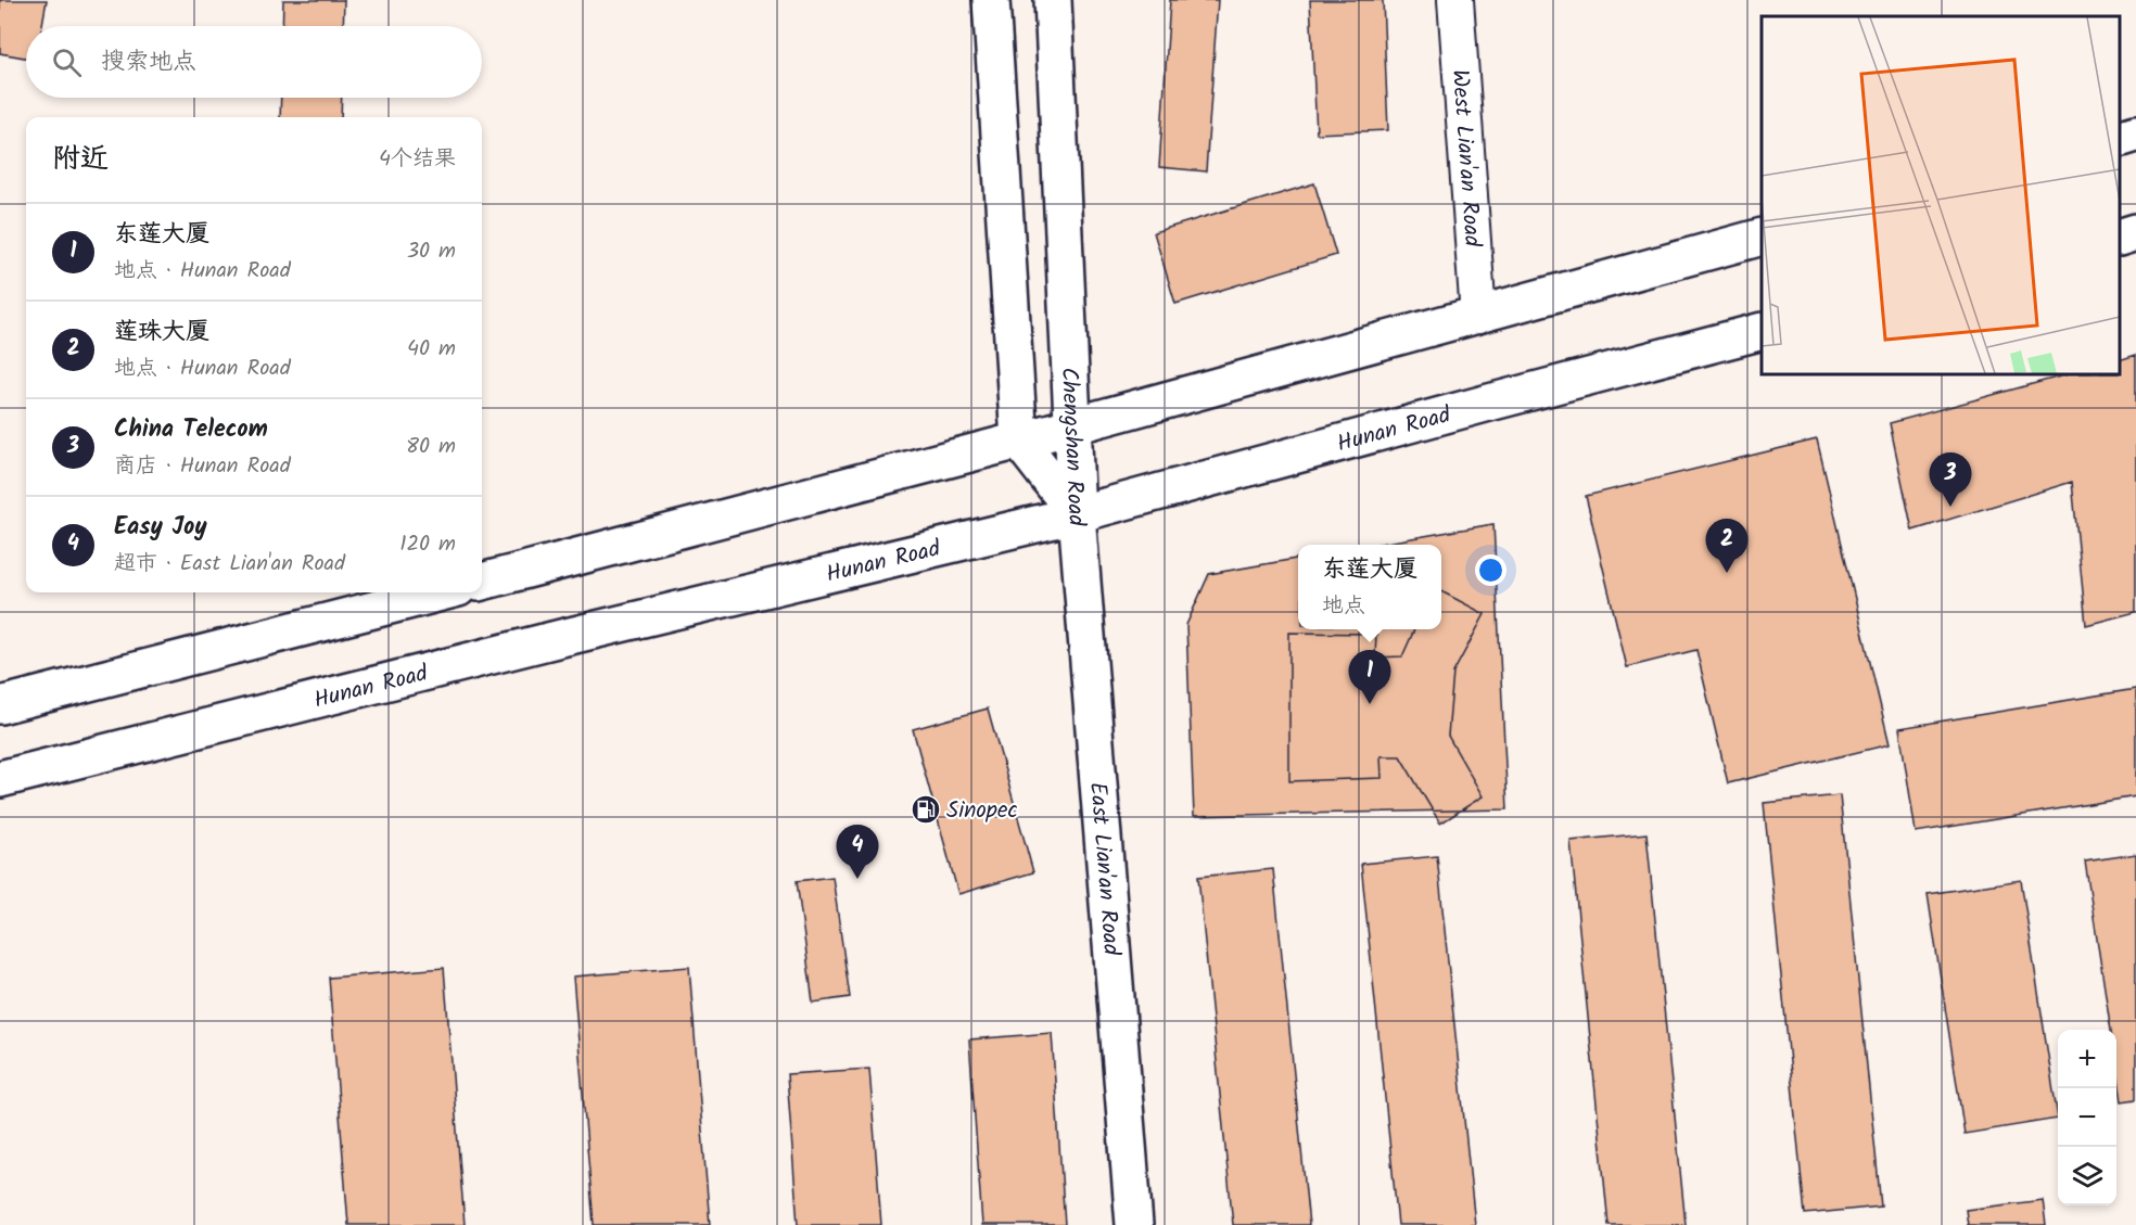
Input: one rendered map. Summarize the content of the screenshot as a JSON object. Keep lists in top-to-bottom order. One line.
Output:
{"streets":{"main road":["Chengshan Road","Hunan Road","East Lian'an Road"],"street":["West Lian'an Road"]},"crossings":[["Chengshan Road","Hunan Road"],["Chengshan Road","East Lian'an Road"],["Hunan Road","East Lian'an Road"]],"places":{"fuel station":["Sinopec"]},"page":{"search":"搜索地点","heading":["附近","4个结果"],"list":[{"mark":"1","name":"东莲大厦","note":"地点 · Hunan Road","value":"30 m"},{"mark":"2","name":"莲珠大厦","note":"地点 · Hunan Road","value":"40 m"},{"mark":"3","name":"China Telecom","note":"商店 · Hunan Road","value":"80 m"},{"mark":"4","name":"Easy Joy","note":"超市 · East Lian'an Road","value":"120 m"}],"pins":["3","2","1","4"],"popup":["东莲大厦","地点"],"map_buttons":["+","−"]}}
